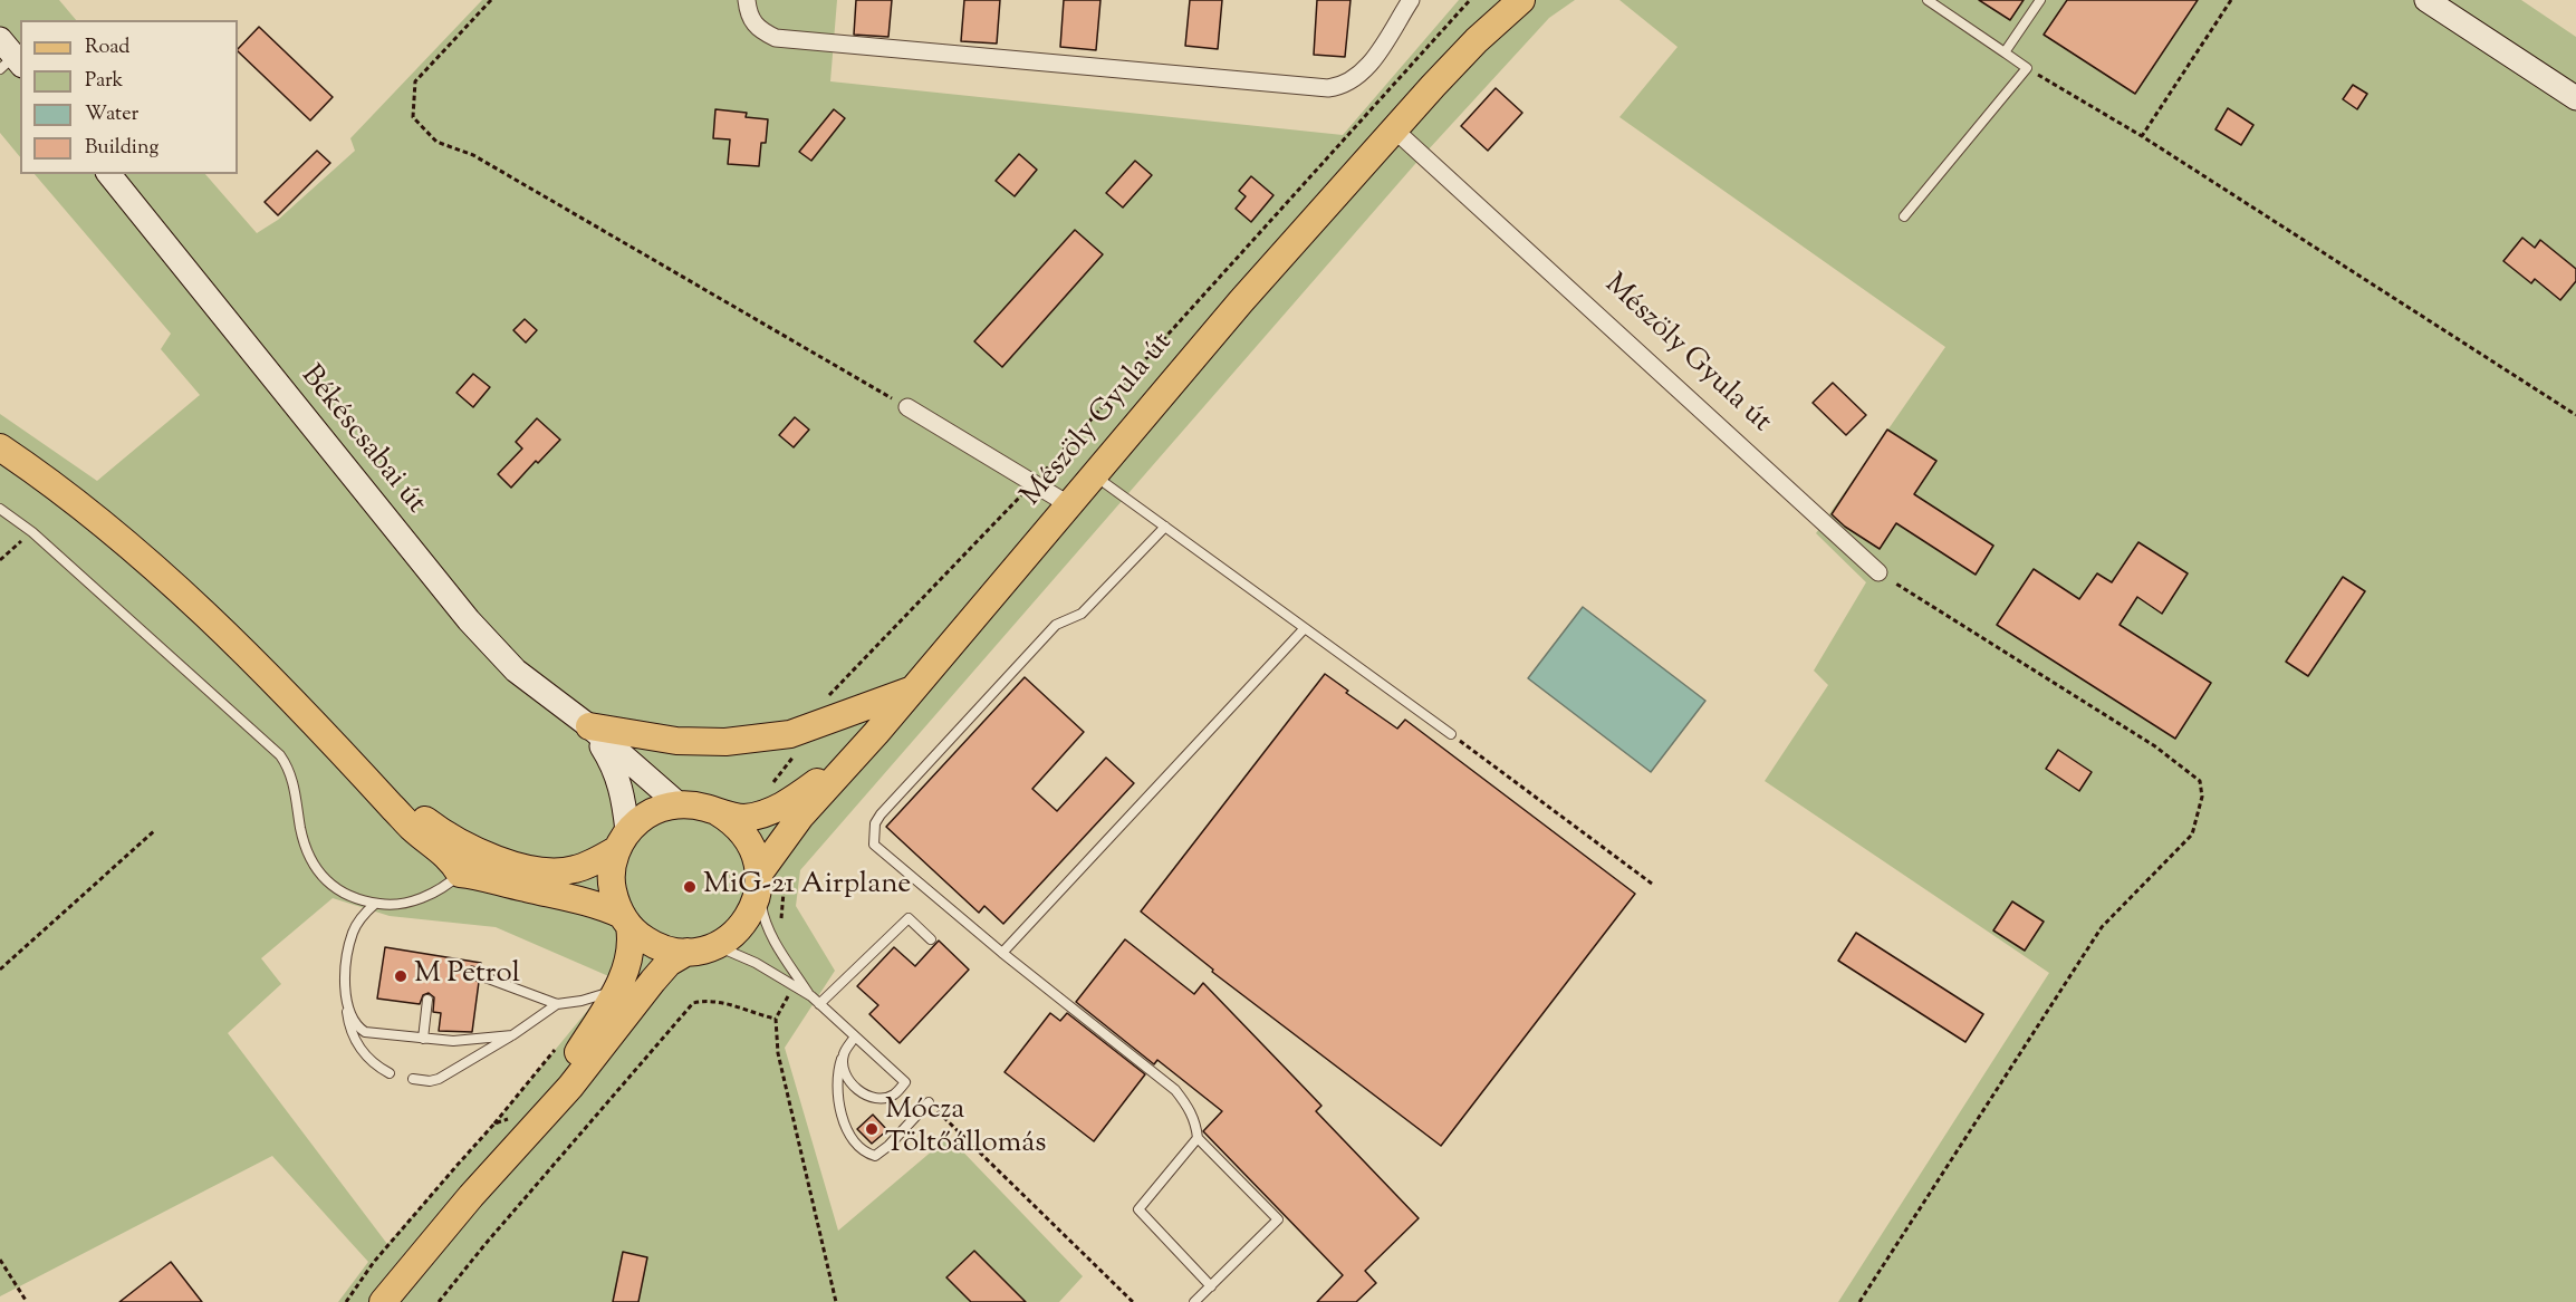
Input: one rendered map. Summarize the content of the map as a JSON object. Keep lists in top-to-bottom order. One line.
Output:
{"streets":{"main road":["Mészöly Gyula út"],"street":["Békéscsabai út"]},"crossings":[["Mészöly Gyula út","Békéscsabai út"]],"places":["MiG-21 Airplane","M Petrol","Mócza Töltőállomás"],"legend":["Road","Park","Water","Building"]}
